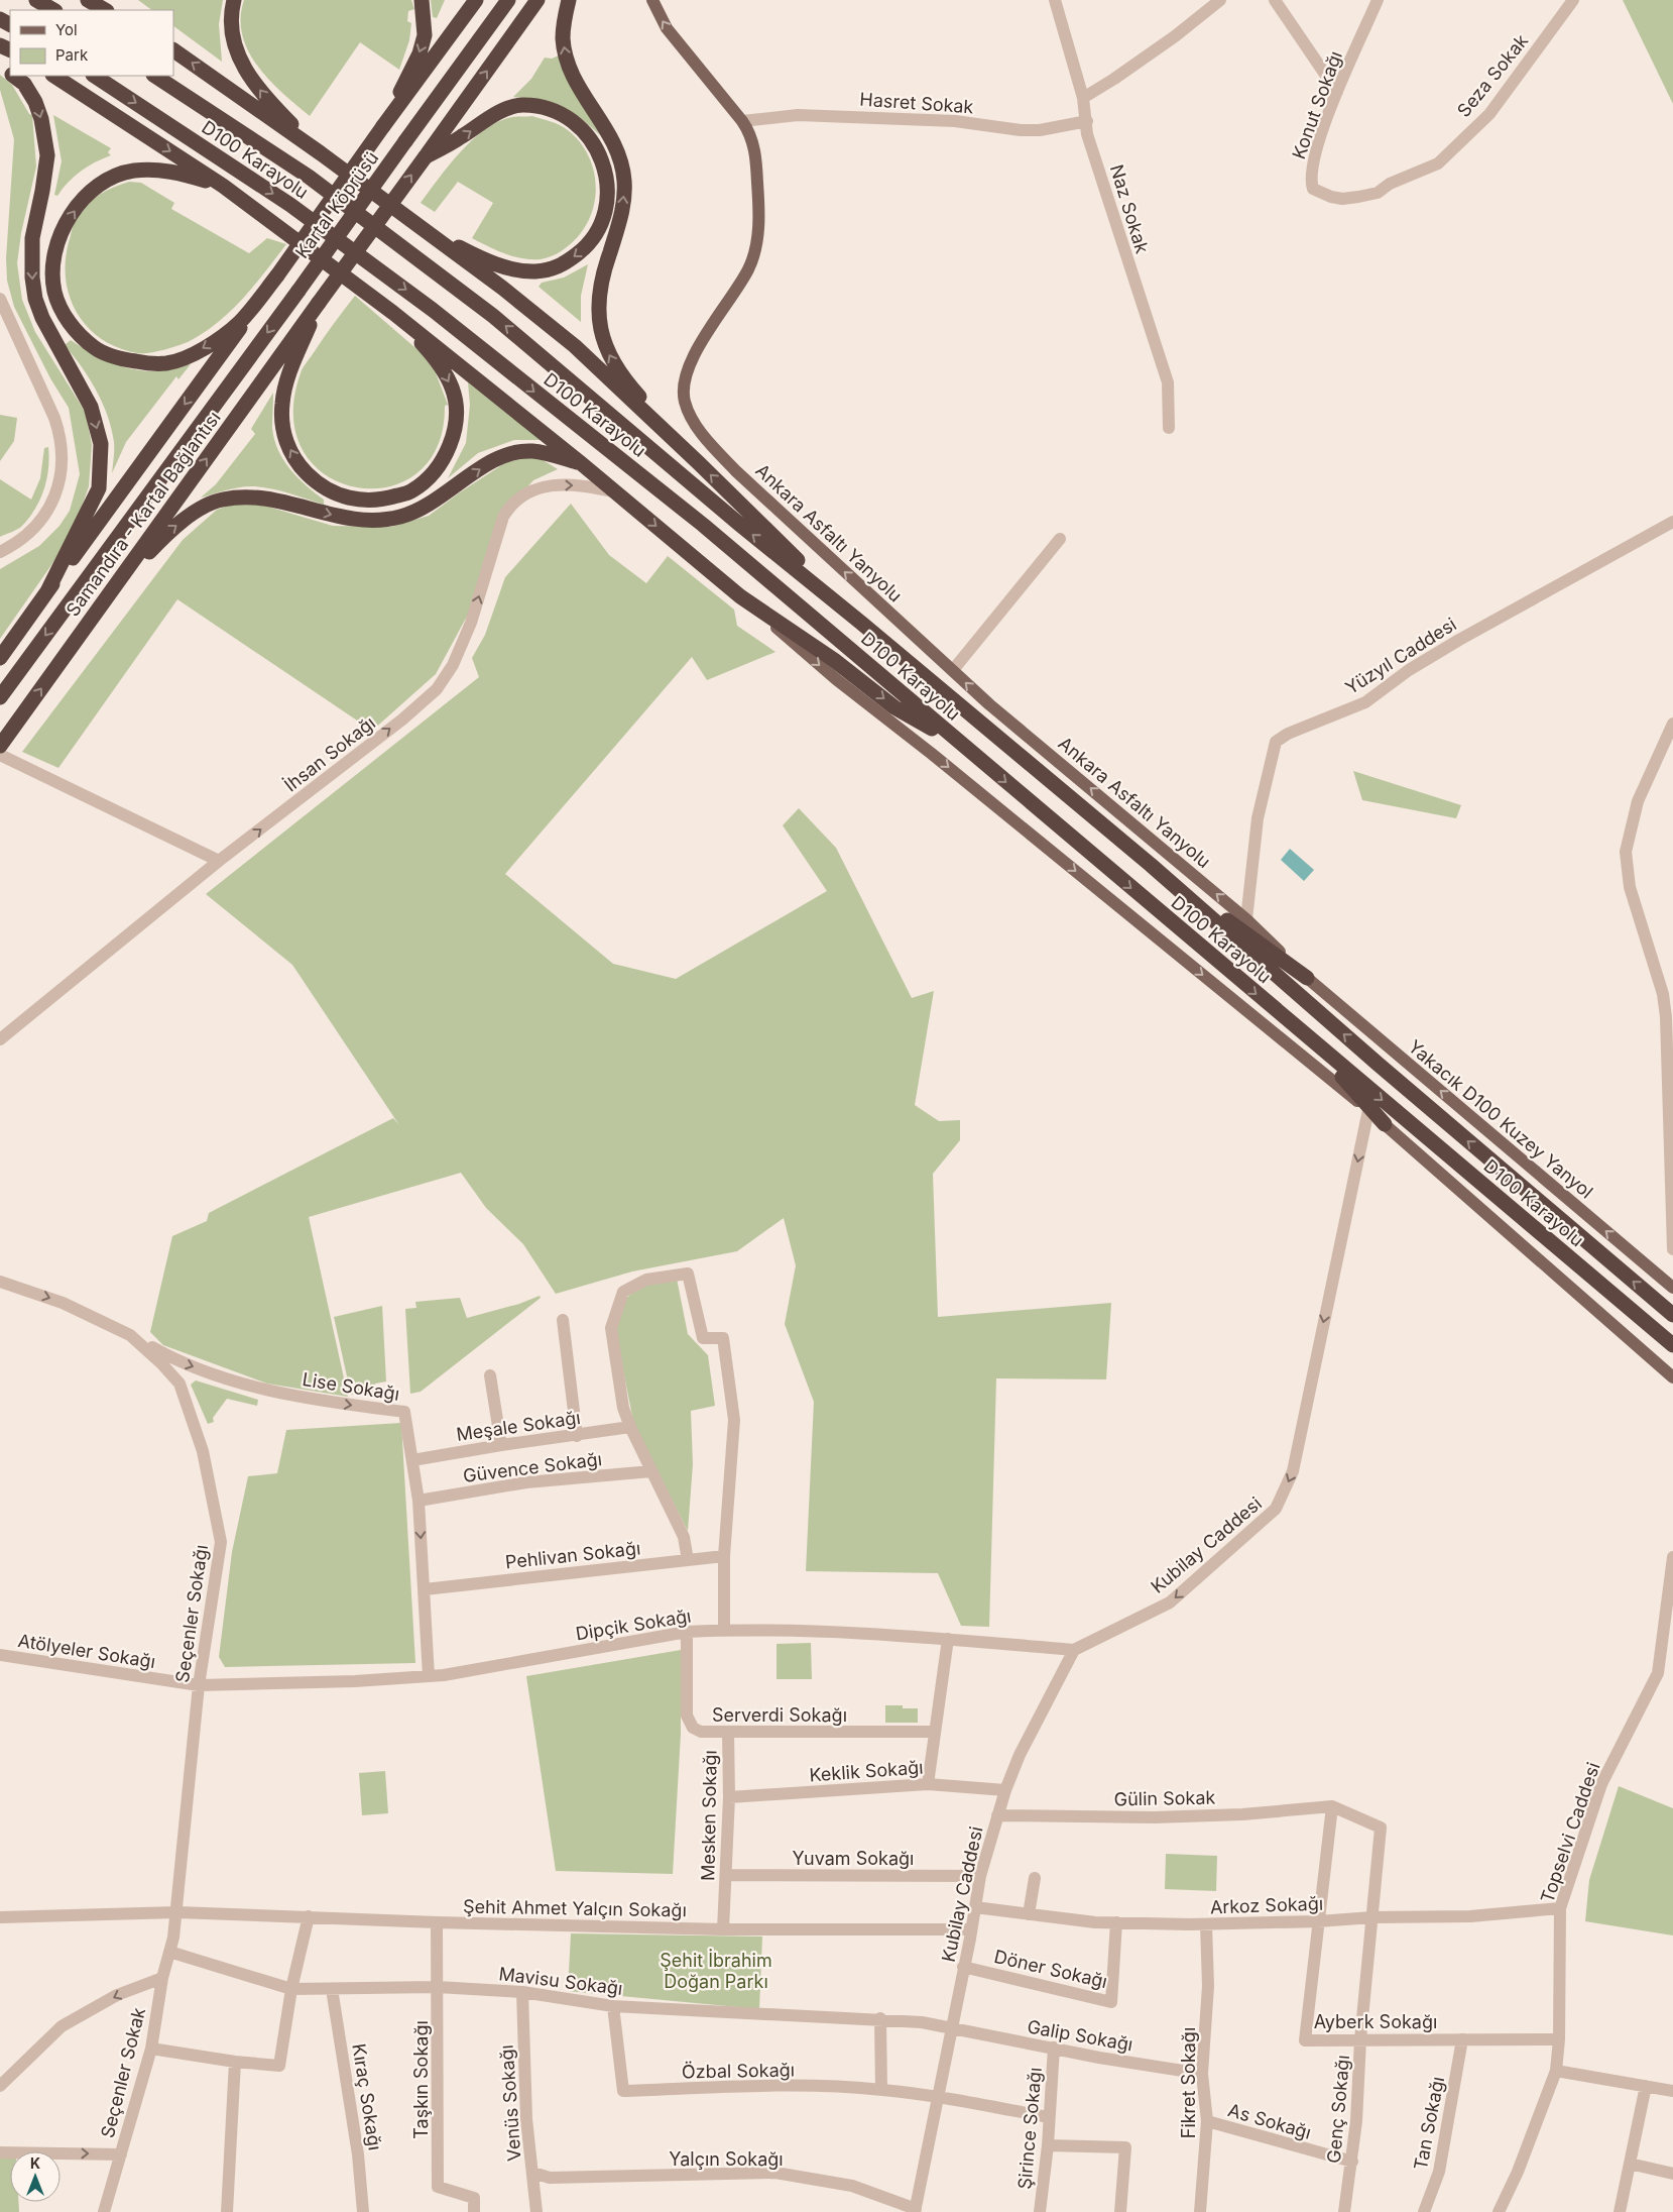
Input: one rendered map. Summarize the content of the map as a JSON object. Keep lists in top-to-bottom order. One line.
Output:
{"streets":{"highway":["D100 Karayolu","Kartal Köprüsü","Samandıra - Kartal Bağlantısı"],"main road":["Ankara Asfaltı Yanyolu","Yakacık D100 Kuzey Yanyol"],"street":["Seza Sokak","Hasret Sokak","Konut Sokağı","Naz Sokak","Yüzyıl Caddesi","İhsan Sokağı","Lise Sokağı","Meşale Sokağı","Güvence Sokağı","Kubilay Caddesi","Pehlivan Sokağı","Seçenler Sokağı","Dipçik Sokağı","Atölyeler Sokağı","Serverdi Sokağı","Keklik Sokağı","Gülin Sokak","Mesken Sokağı","Topselvi Caddesi","Yuvam Sokağı","Arkoz Sokağı","Şehit Ahmet Yalçın Sokağı","Döner Sokağı","Mavisu Sokağı","Ayberk Sokağı","Galip Sokağı","Özbal Sokağı","Seçenler Sokak","Taşkın Sokağı","Fikret Sokağı","Kıraç Sokağı","Venüs Sokağı","Genç Sokağı","As Sokağı","Tan Sokağı","Şirince Sokağı","Yalçın Sokağı"]},"crossings":[["Seza Sokak","Konut Sokağı"],["Hasret Sokak","Naz Sokak"],["Hasret Sokak","Ankara Asfaltı Yanyolu"],["Kartal Köprüsü","Samandıra - Kartal Bağlantısı"],["Ankara Asfaltı Yanyolu","Yüzyıl Caddesi"],["Ankara Asfaltı Yanyolu","Yakacık D100 Kuzey Yanyol"],["Lise Sokağı","Meşale Sokağı"],["Lise Sokağı","Güvence Sokağı"],["Lise Sokağı","Pehlivan Sokağı"],["Lise Sokağı","Seçenler Sokağı"],["Lise Sokağı","Dipçik Sokağı"],["Kubilay Caddesi","Dipçik Sokağı"],["Kubilay Caddesi","Keklik Sokağı"],["Kubilay Caddesi","Gülin Sokak"],["Kubilay Caddesi","Yuvam Sokağı"],["Kubilay Caddesi","Arkoz Sokağı"],["Kubilay Caddesi","Şehit Ahmet Yalçın Sokağı"],["Kubilay Caddesi","Döner Sokağı"],["Kubilay Caddesi","Mavisu Sokağı"],["Kubilay Caddesi","Galip Sokağı"],["Kubilay Caddesi","Özbal Sokağı"],["Kubilay Caddesi","Yalçın Sokağı"],["Seçenler Sokağı","Dipçik Sokağı"],["Seçenler Sokağı","Atölyeler Sokağı"],["Seçenler Sokağı","Şehit Ahmet Yalçın Sokağı"],["Seçenler Sokağı","Seçenler Sokak"],["Dipçik Sokağı","Atölyeler Sokağı"],["Dipçik Sokağı","Serverdi Sokağı"],["Serverdi Sokağı","Mesken Sokağı"],["Keklik Sokağı","Mesken Sokağı"],["Gülin Sokak","Ayberk Sokağı"],["Gülin Sokak","Genç Sokağı"],["Mesken Sokağı","Yuvam Sokağı"],["Mesken Sokağı","Şehit Ahmet Yalçın Sokağı"],["Topselvi Caddesi","Arkoz Sokağı"],["Topselvi Caddesi","Ayberk Sokağı"],["Arkoz Sokağı","Döner Sokağı"],["Arkoz Sokağı","Ayberk Sokağı"],["Arkoz Sokağı","Fikret Sokağı"],["Arkoz Sokağı","Genç Sokağı"],["Şehit Ahmet Yalçın Sokağı","Seçenler Sokak"],["Şehit Ahmet Yalçın Sokağı","Taşkın Sokağı"],["Mavisu Sokağı","Galip Sokağı"],["Mavisu Sokağı","Özbal Sokağı"],["Mavisu Sokağı","Seçenler Sokak"],["Mavisu Sokağı","Taşkın Sokağı"],["Mavisu Sokağı","Kıraç Sokağı"],["Mavisu Sokağı","Venüs Sokağı"],["Ayberk Sokağı","Genç Sokağı"],["Ayberk Sokağı","Tan Sokağı"],["Galip Sokağı","Fikret Sokağı"],["Galip Sokağı","Şirince Sokağı"],["Özbal Sokağı","Şirince Sokağı"],["Fikret Sokağı","As Sokağı"],["Venüs Sokağı","Yalçın Sokağı"],["Genç Sokağı","As Sokağı"]],"one_way":["İhsan Sokağı","Lise Sokağı","Kubilay Caddesi"],"parks":["Şehit İbrahim Doğan Parkı"],"legend":["Yol","Park"],"north":"top"}
